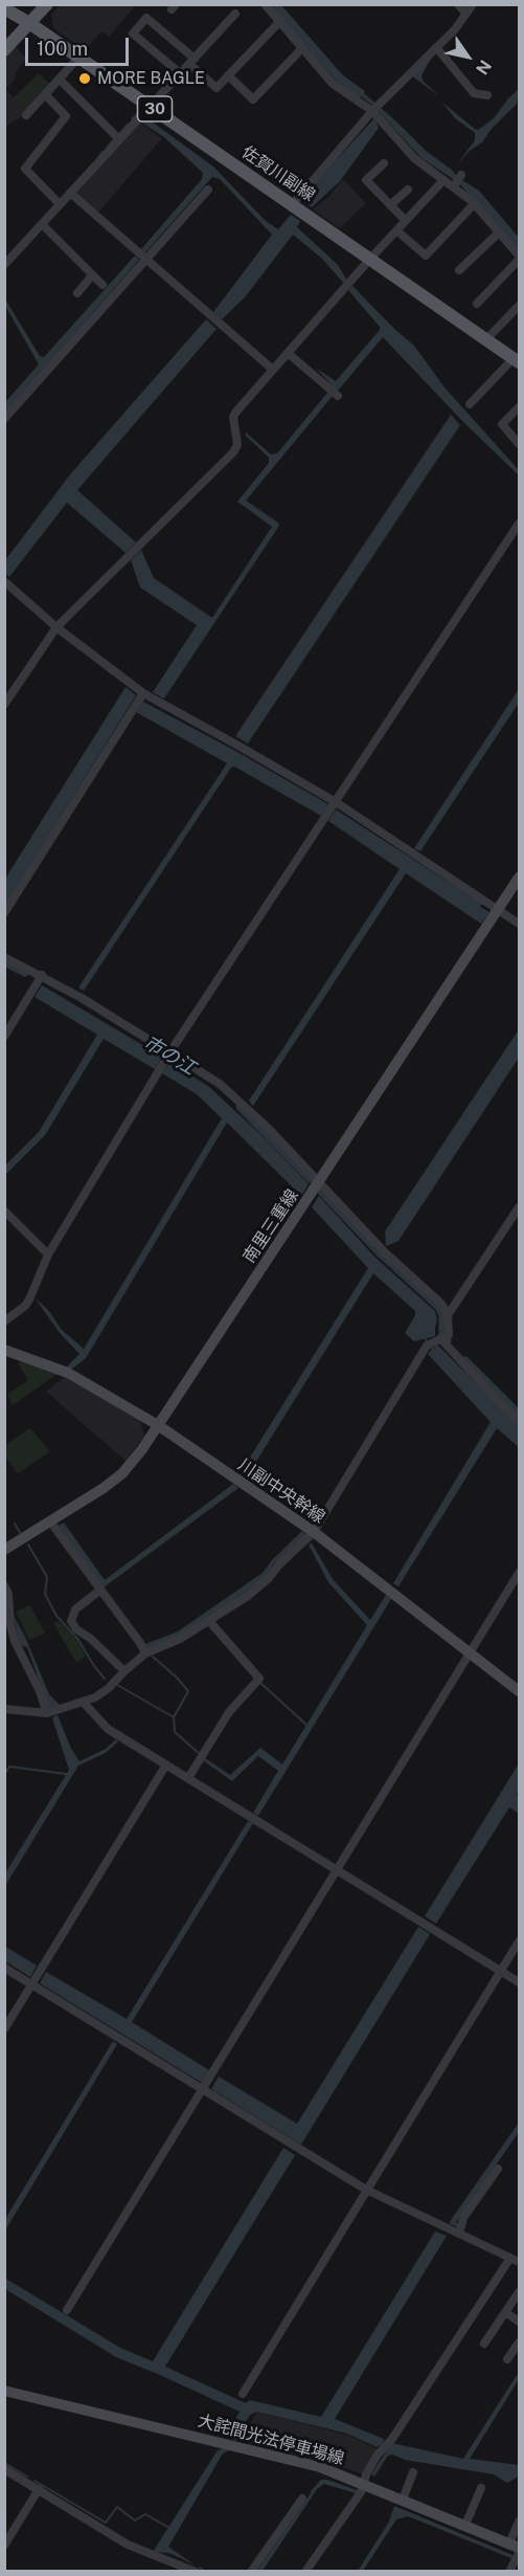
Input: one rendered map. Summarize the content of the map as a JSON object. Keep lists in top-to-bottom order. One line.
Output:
{"streets":{"main road":["30","佐賀川副線"],"street":["南里三重線","川副中央幹線","大詫間光法停車場線"]},"crossings":[["南里三重線","川副中央幹線"]],"water":["市の江"],"places":["MORE BAGLE"],"scale_bar":"100 m","north":"bottom right"}
